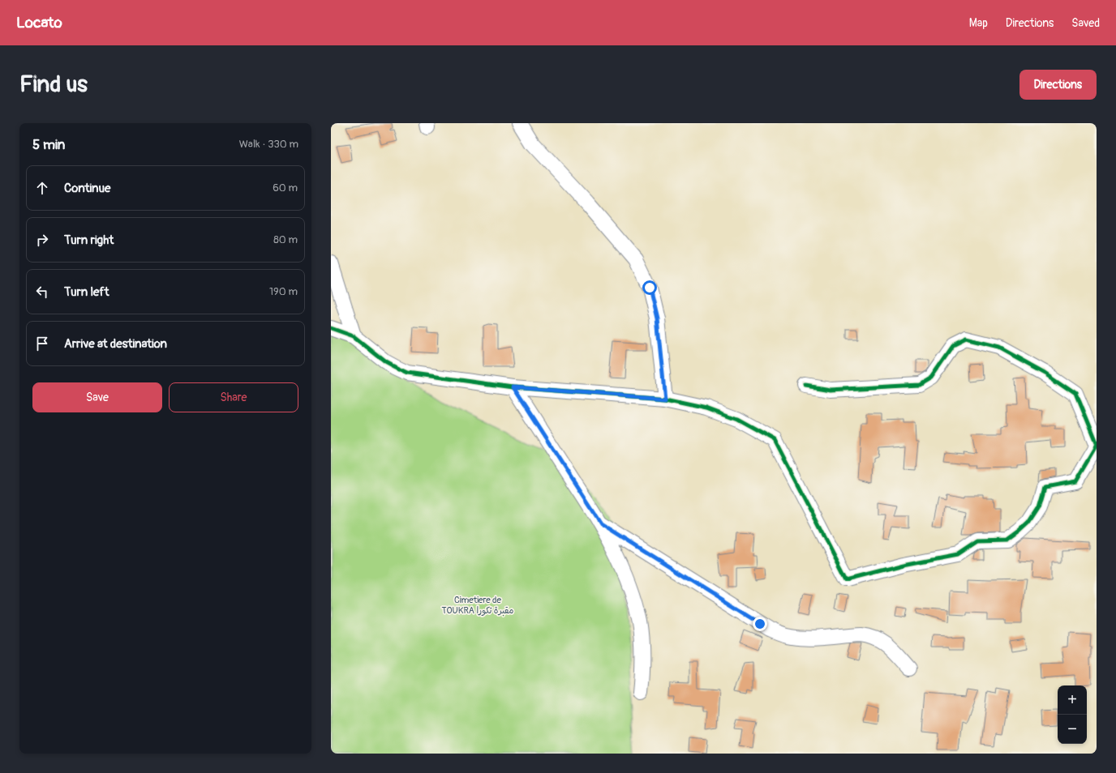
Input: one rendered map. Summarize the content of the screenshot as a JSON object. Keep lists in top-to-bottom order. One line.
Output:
{"parks":["Cimetiere de TOUKRA مقبرة تكورا"],"page":{"header":"Locato","nav":["Map","Directions","Saved"],"buttons":["Directions",["Save","Share"]],"title":"Find us","heading":["5 min","Walk · 330 m"],"list":[["Continue","60 m"],["Turn right","80 m"],["Turn left","190 m"],"Arrive at destination"],"map_buttons":["+","−"]}}
